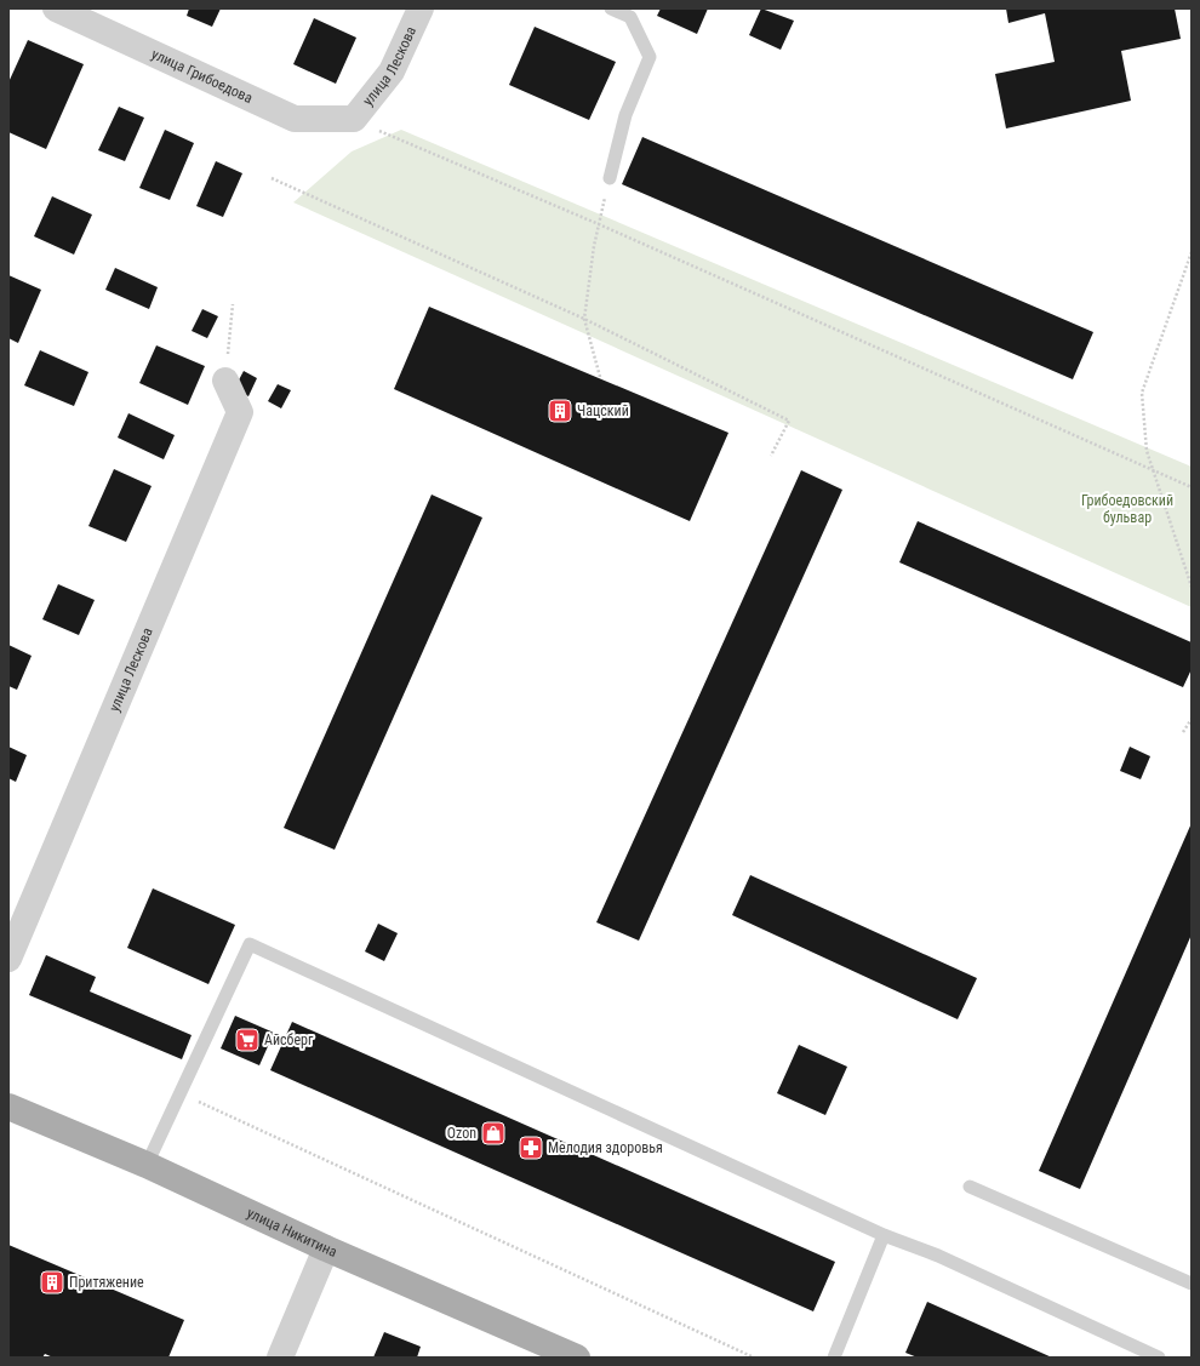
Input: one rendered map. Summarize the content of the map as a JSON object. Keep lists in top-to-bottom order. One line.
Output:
{"streets":{"main road":["улица Никитина"],"street":["улица Лескова","улица Грибоедова"]},"crossings":[["улица Лескова","улица Грибоедова"]],"parks":["Грибоедовский бульвар"],"places":{"building":["Чацский","Притяжение"],"supermarket":["Айсберг"],"shop":["Ozon"],"pharmacy":["Мелодия здоровья"]}}
